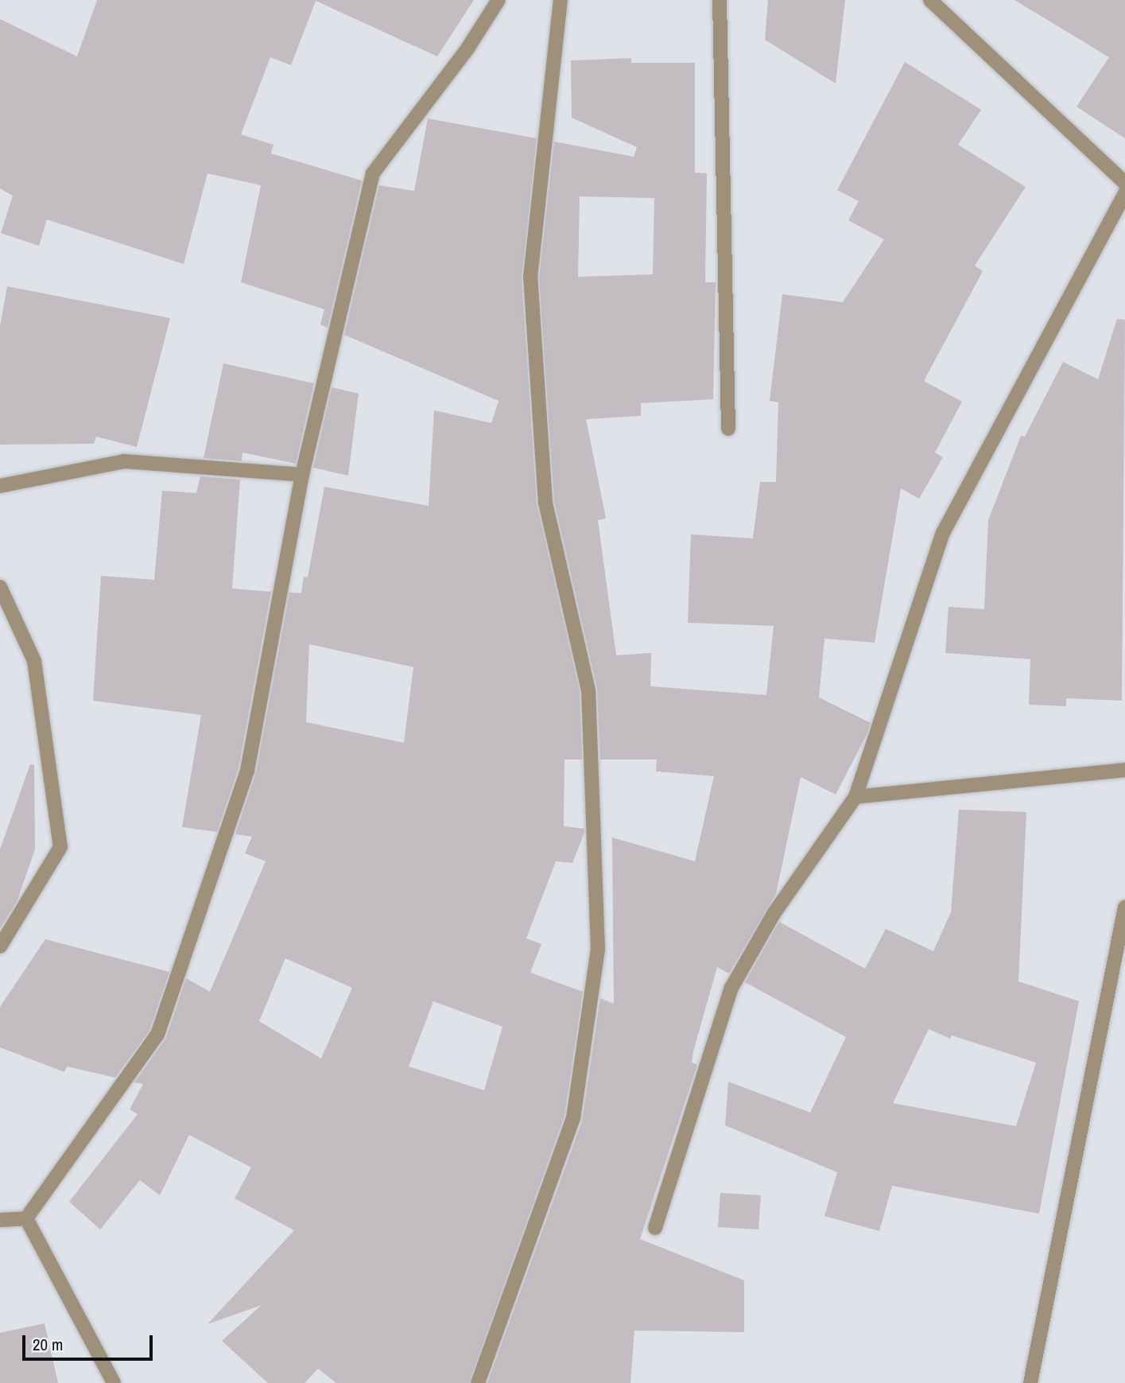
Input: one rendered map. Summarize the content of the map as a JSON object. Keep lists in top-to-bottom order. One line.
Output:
{"scale_bar":"20 m"}
